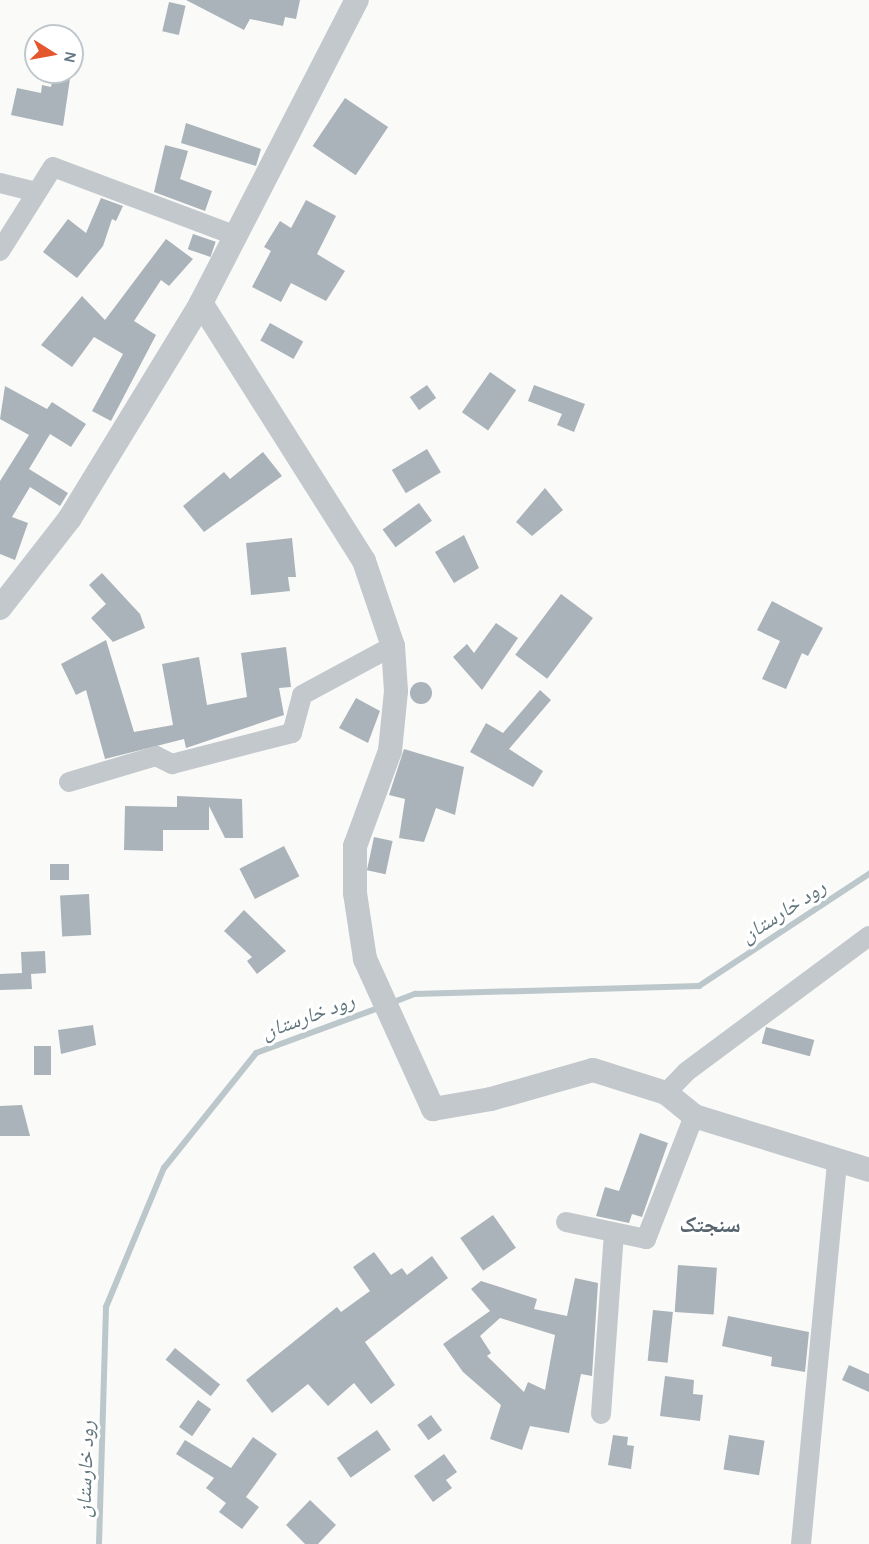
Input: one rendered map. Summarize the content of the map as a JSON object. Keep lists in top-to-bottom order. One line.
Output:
{"districts":["سنجتک"],"water":["رود خارستان"],"north":"right"}
